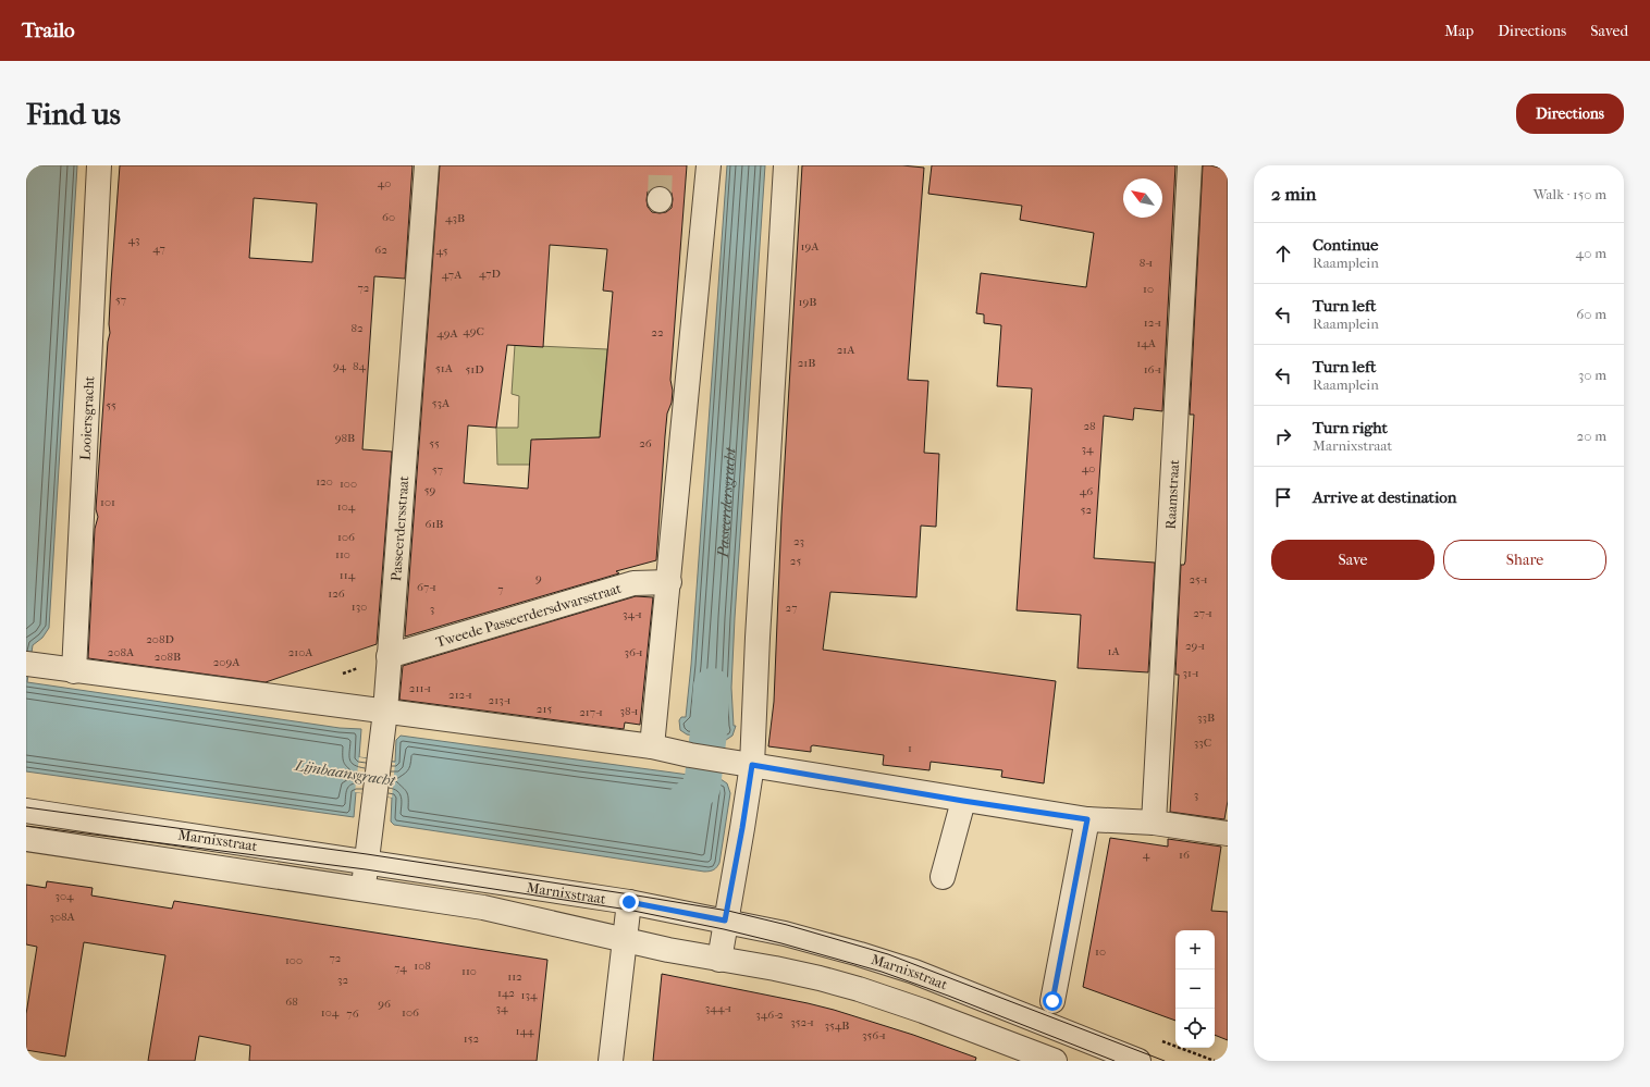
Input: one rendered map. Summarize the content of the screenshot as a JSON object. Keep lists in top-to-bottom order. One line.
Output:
{"streets":{"street":["Looiersgracht","Raamstraat","Passeerdersstraat","Tweede Passeerdersdwarsstraat","Marnixstraat"]},"crossings":[["Passeerdersstraat","Tweede Passeerdersdwarsstraat"],["Passeerdersstraat","Marnixstraat"]],"water":["Passeerdersgracht","Lijnbaansgracht"],"house_numbers":["40","60","43B","43","19A","47","62","45","8-1","47D","47A","72","10","57","19B","12-1","82","49C","22","49A","14A","21A","21B","94","84","51A","51D","16-1","53A","55","28","98B","55","26","34","40","57","120","100","59","46","101","104","52","61B","106","23","110","25","114","9","25-1","67-1","7","126","130","27","3","27-1","34-1","208D","29-1","1A","208A","210A","36-1","208B","209A","31-1","211-1","212-1","213-1","215","38-1","217-1","33B","33C","1","3","4","16","304","308A","10","72","100","108","74","110","112","32","142","134","68","96","34","344-1","104","106","76","346-2","352-1","354B","144","356-1","152"],"north":"top left","page":{"header":"Trailo","nav":["Map","Directions","Saved"],"buttons":["Directions",["Save","Share"]],"title":"Find us","heading":["2 min","Walk · 150 m"],"list":[["Continue","Raamplein","40 m"],["Turn left","Raamplein","60 m"],["Turn left","Raamplein","30 m"],["Turn right","Marnixstraat","20 m"],"Arrive at destination"],"map_buttons":["+","−"]}}
